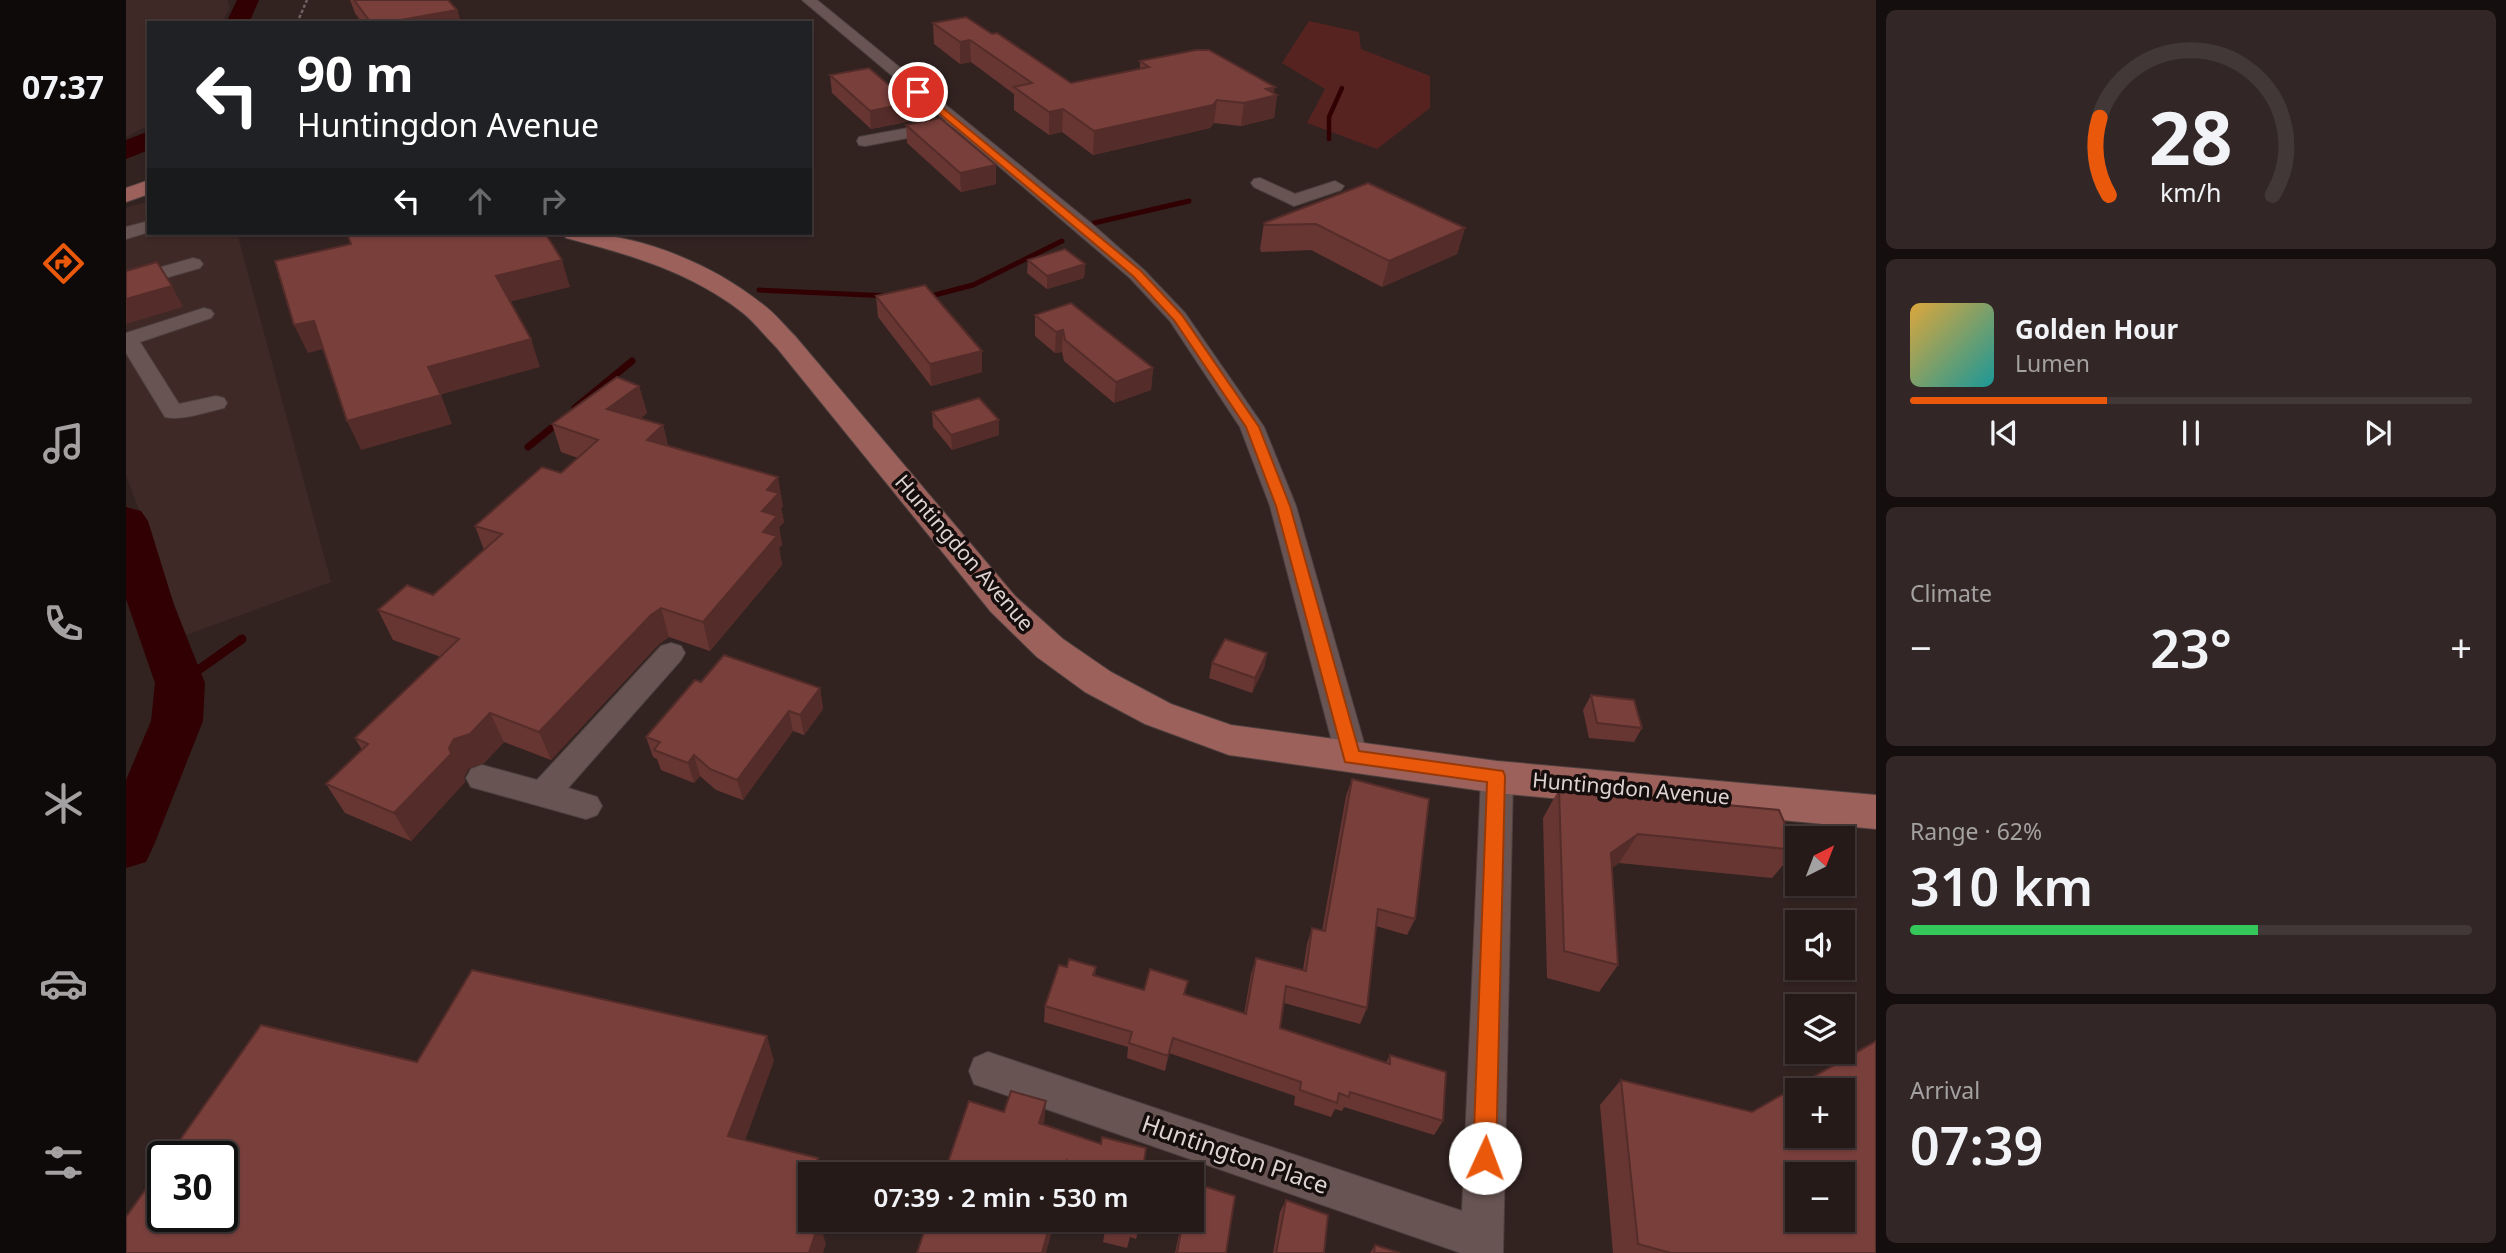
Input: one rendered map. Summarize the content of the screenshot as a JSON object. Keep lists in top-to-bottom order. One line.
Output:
{"streets":{"main road":["Huntingdon Avenue"],"street":["Huntington Place"]},"north":"top right","page":{"tabs":"07:37","turn":["90 m","Huntingdon Avenue"],"song":["Golden Hour","Lumen"],"tile":["Climate",["Range · 62%","310 km"],["Arrival","07:39"]],"heat":["−","23°","+"],"map_buttons":["+","−"],"limit":"30","trip":"07:39 · 2 min · 530 m","gauge":["28","km/h"]}}
